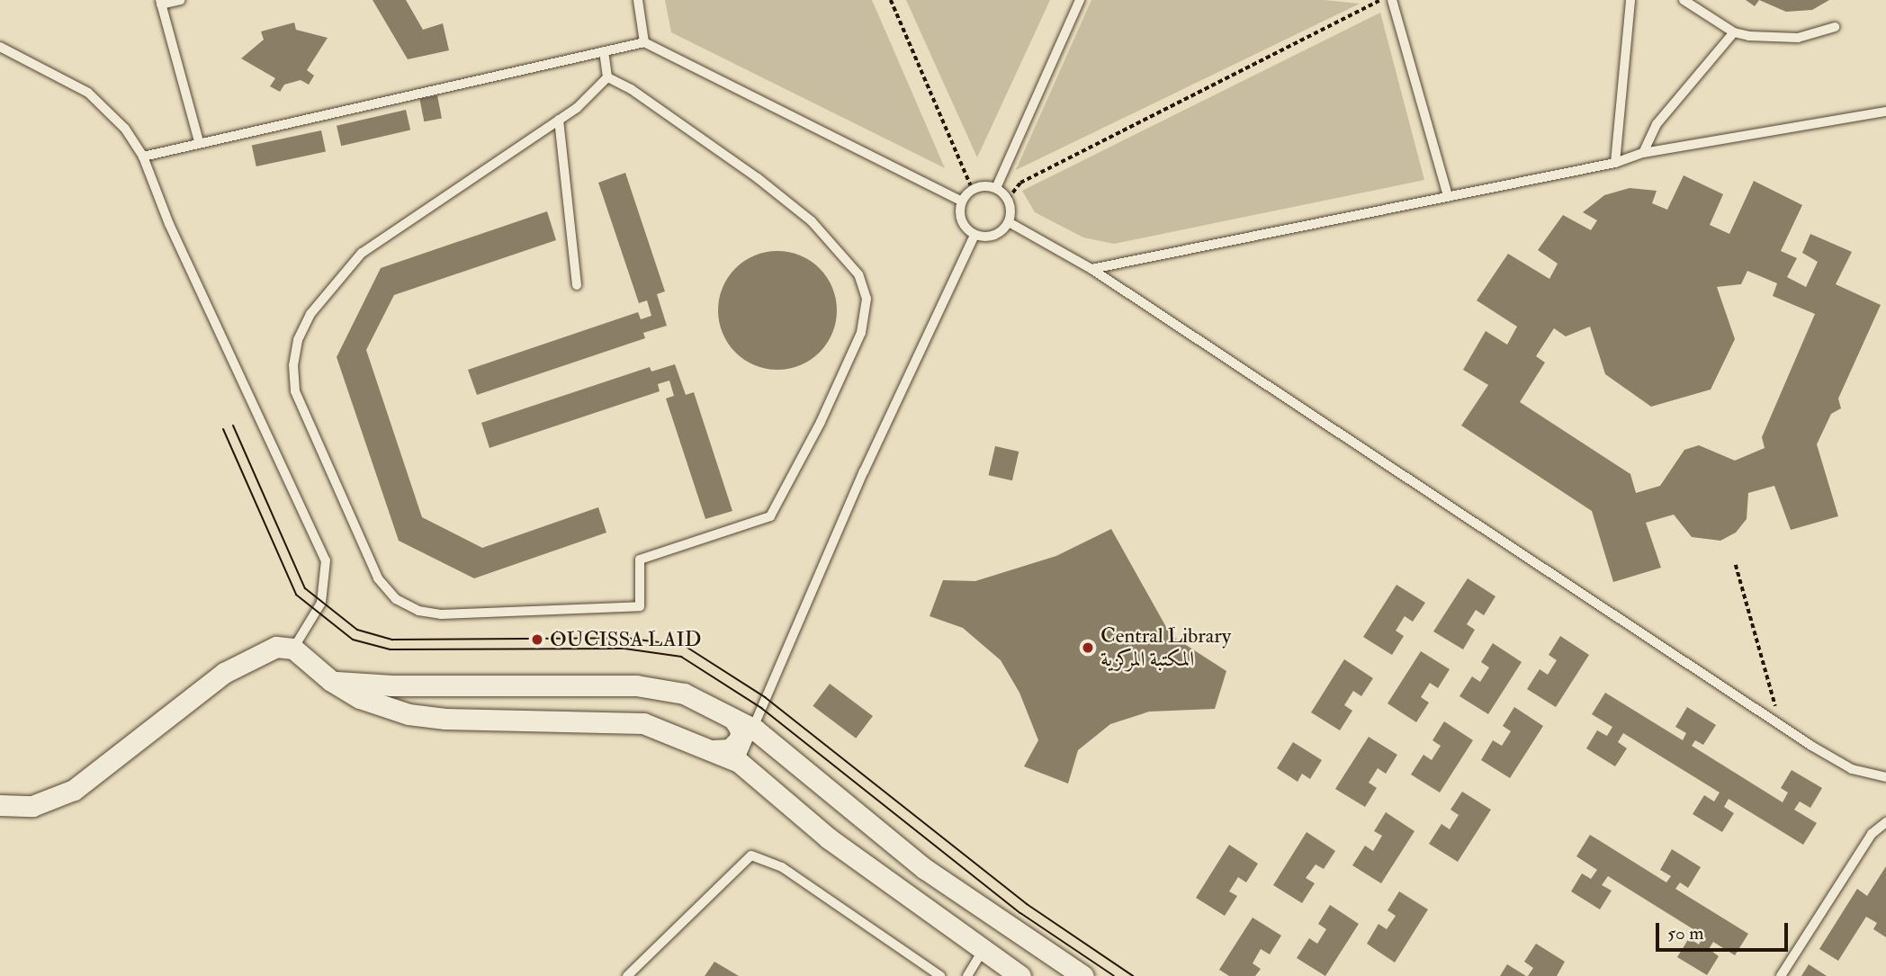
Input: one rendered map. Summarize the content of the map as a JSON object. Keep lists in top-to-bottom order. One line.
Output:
{"places":["OUCISSA LAID","Central Library المكتبة المركزية"],"scale_bar":"50 m"}
